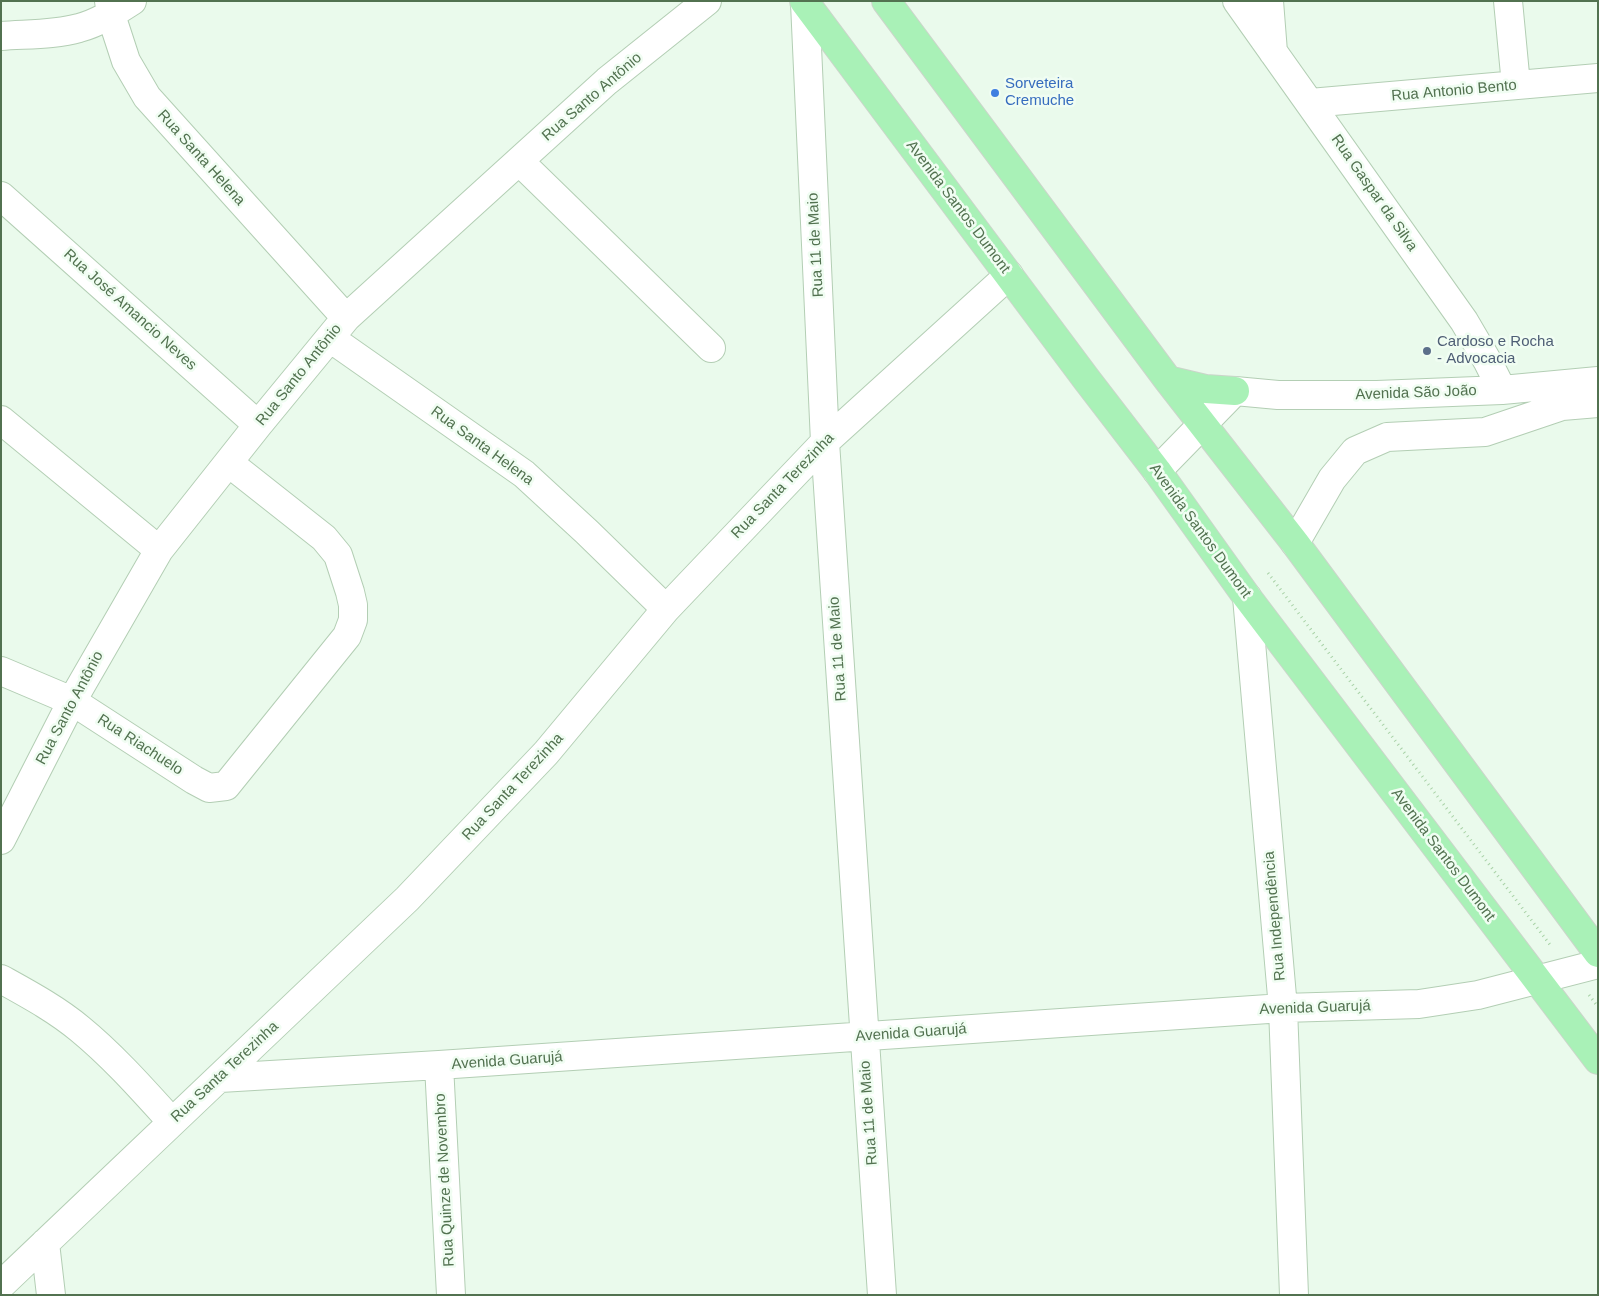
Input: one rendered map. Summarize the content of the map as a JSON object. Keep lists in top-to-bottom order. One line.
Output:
{"streets":{"main road":["Avenida Santos Dumont"],"street":["Rua Antonio Bento","Rua Santo Antônio","Rua Santa Helena","Rua Gaspar da Silva","Rua 11 de Maio","Rua José Amancio Neves","Avenida São João","Rua Santa Terezinha","Rua Riachuelo","Rua Independência","Avenida Guarujá","Rua Quinze de Novembro"]},"crossings":[["Rua Antonio Bento","Rua Gaspar da Silva"],["Rua Santo Antônio","Rua Santa Helena"],["Rua Santo Antônio","Rua José Amancio Neves"],["Rua Santo Antônio","Rua Riachuelo"],["Rua Santa Helena","Rua Santa Terezinha"],["Rua Gaspar da Silva","Avenida São João"],["Avenida Santos Dumont","Rua 11 de Maio"],["Avenida Santos Dumont","Rua Santa Terezinha"],["Avenida Santos Dumont","Rua Independência"],["Avenida Santos Dumont","Avenida Guarujá"],["Rua 11 de Maio","Rua Santa Terezinha"],["Rua 11 de Maio","Avenida Guarujá"],["Rua Santa Terezinha","Avenida Guarujá"],["Rua Independência","Avenida Guarujá"],["Avenida Guarujá","Rua Quinze de Novembro"]],"places":["Sorveteira Cremuche","Cardoso e Rocha - Advocacia"]}
